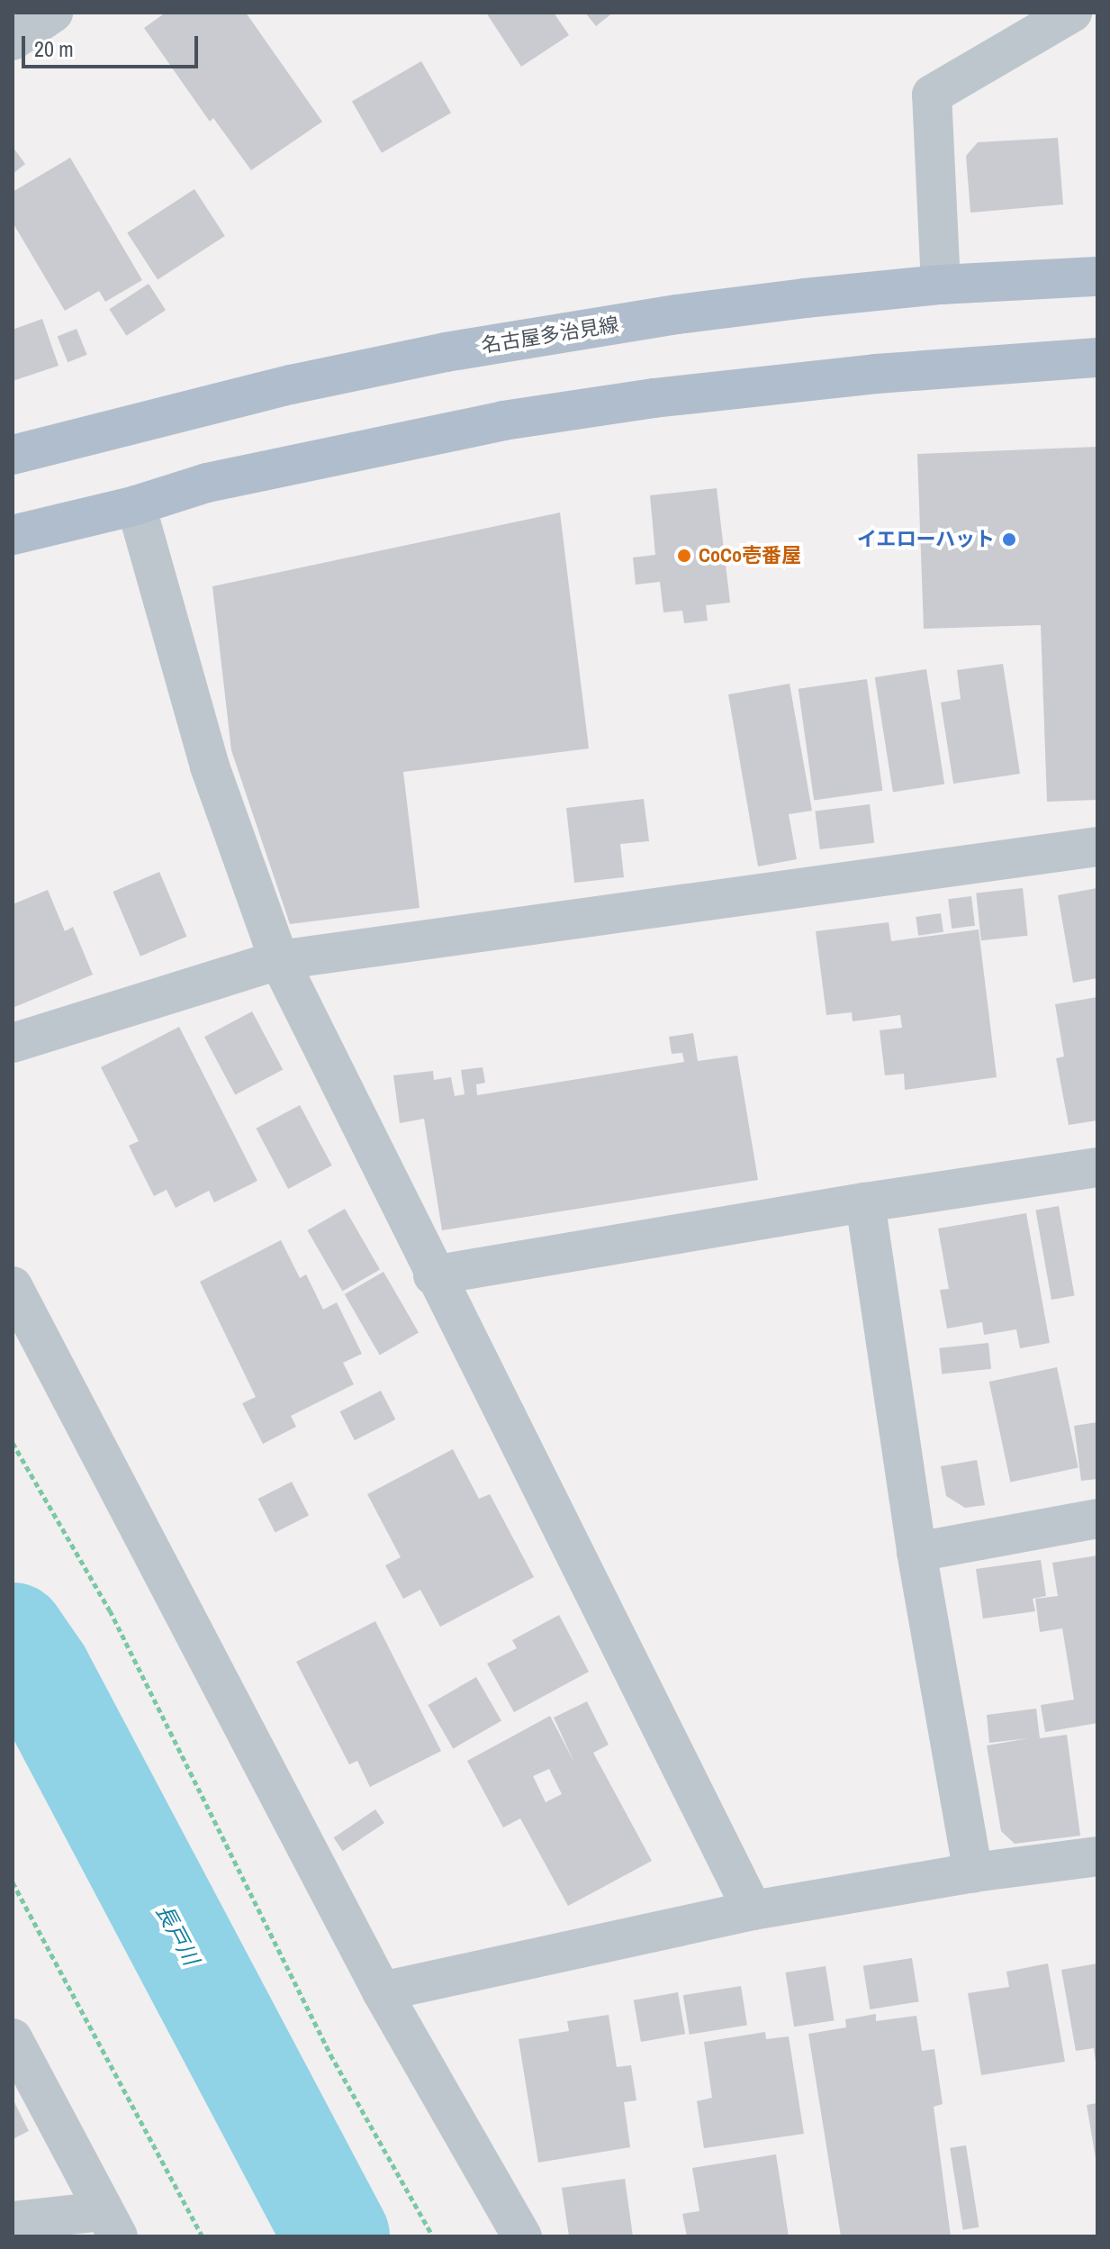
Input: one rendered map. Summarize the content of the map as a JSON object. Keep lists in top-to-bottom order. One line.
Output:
{"streets":{"main road":["名古屋多治見線"]},"water":["長戸川"],"places":["イエローハット","CoCo壱番屋"],"scale_bar":"20 m"}
